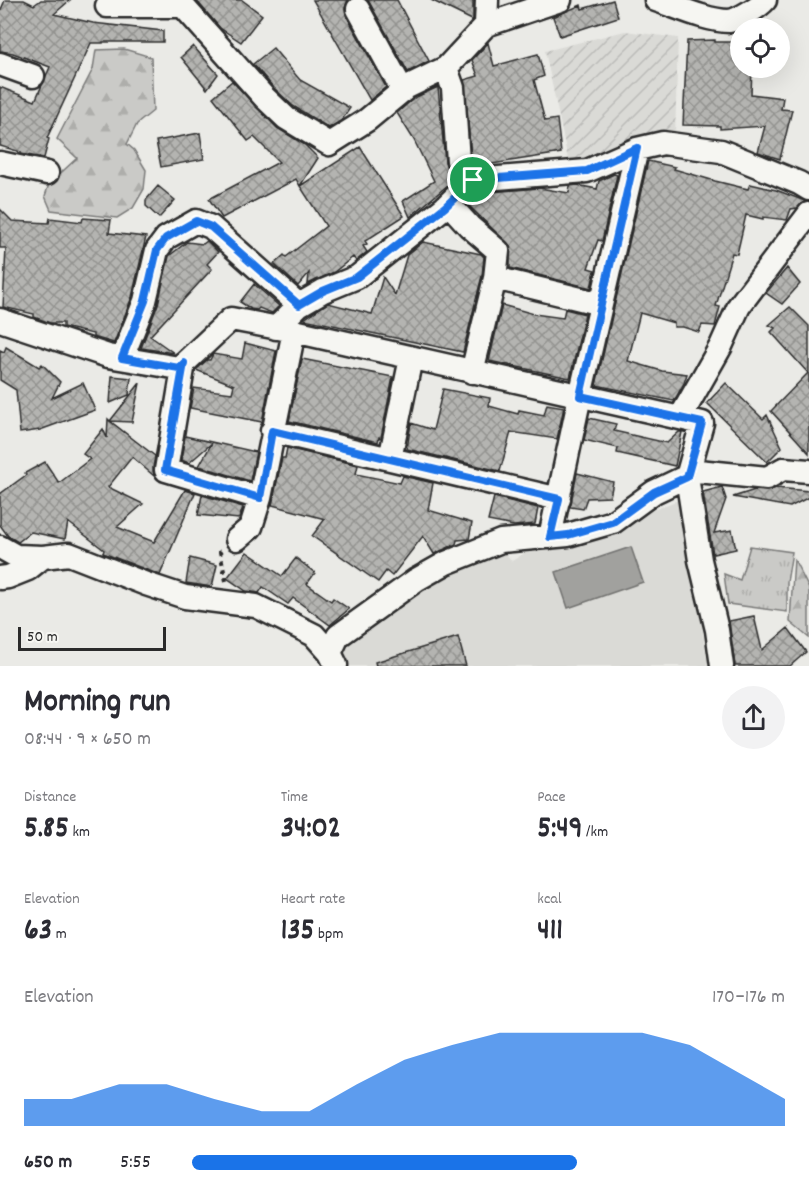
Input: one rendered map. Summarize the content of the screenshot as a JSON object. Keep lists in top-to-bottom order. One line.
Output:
{"scale_bar":"50 m","page":{"scale":"50 m","heading":["Morning run","08:44 · 9 × 650 m"],"stats":[["Distance","5.85 km"],["Time","34:02"],["Pace","5:49 /km"],["Elevation","63 m"],["Heart rate","135 bpm"],["kcal","411"]],"chart":["Elevation","170–176 m"],"list":[{"name":"650 m","note":"5:55"}]}}
